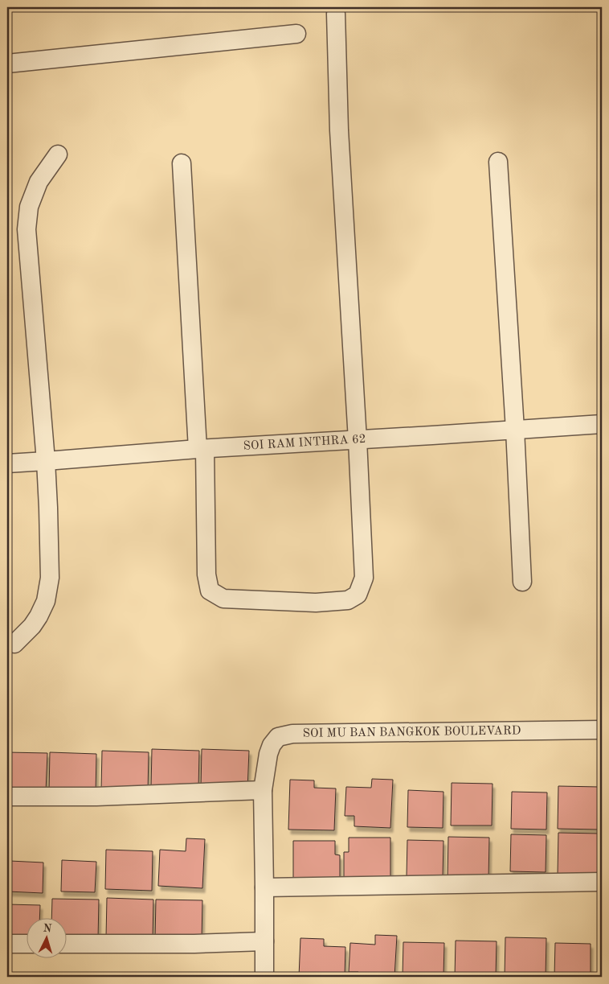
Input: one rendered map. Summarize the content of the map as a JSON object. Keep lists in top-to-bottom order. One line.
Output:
{"streets":{"street":["SOI RAM INTHRA 62","SOI MU BAN BANGKOK BOULEVARD"]},"north":"top"}
